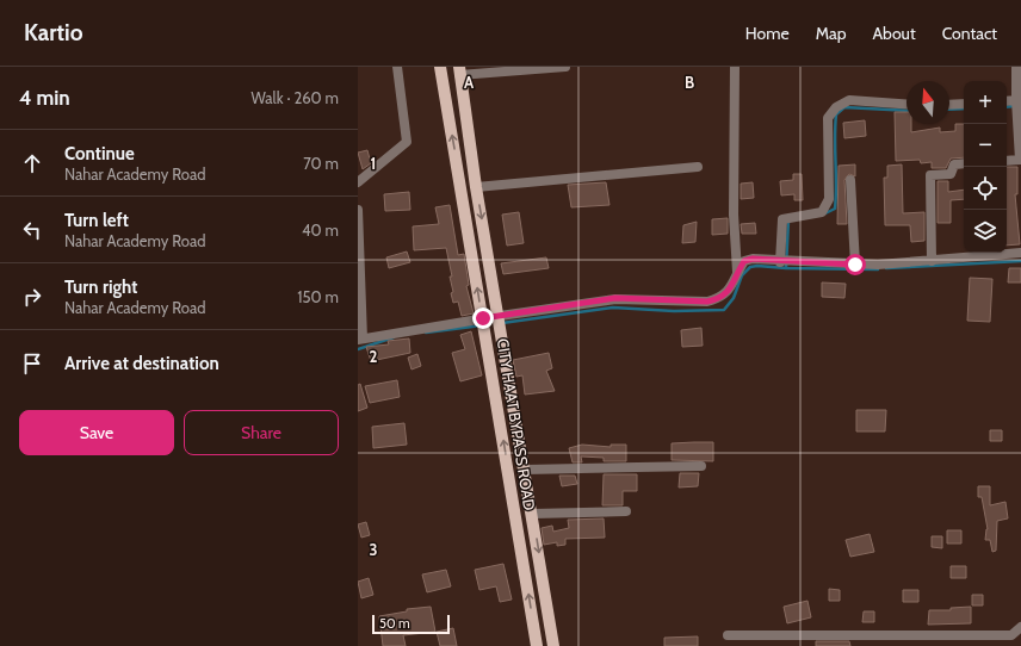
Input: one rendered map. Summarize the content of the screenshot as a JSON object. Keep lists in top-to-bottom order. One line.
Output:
{"streets":{"main road":["CITY HAAT BYPASS ROAD"]},"scale_bar":"50 m","north":"top","page":{"header":"Kartio","nav":["Home","Map","About","Contact"],"heading":["4 min","Walk · 260 m"],"map_buttons":["+","−"],"list":[["Continue","Nahar Academy Road","70 m"],["Turn left","Nahar Academy Road","40 m"],["Turn right","Nahar Academy Road","150 m"],"Arrive at destination"],"buttons":["Save","Share"],"scale":"50 m"},"grid":{"columns":["A","B"],"rows":["1","2","3"]}}
